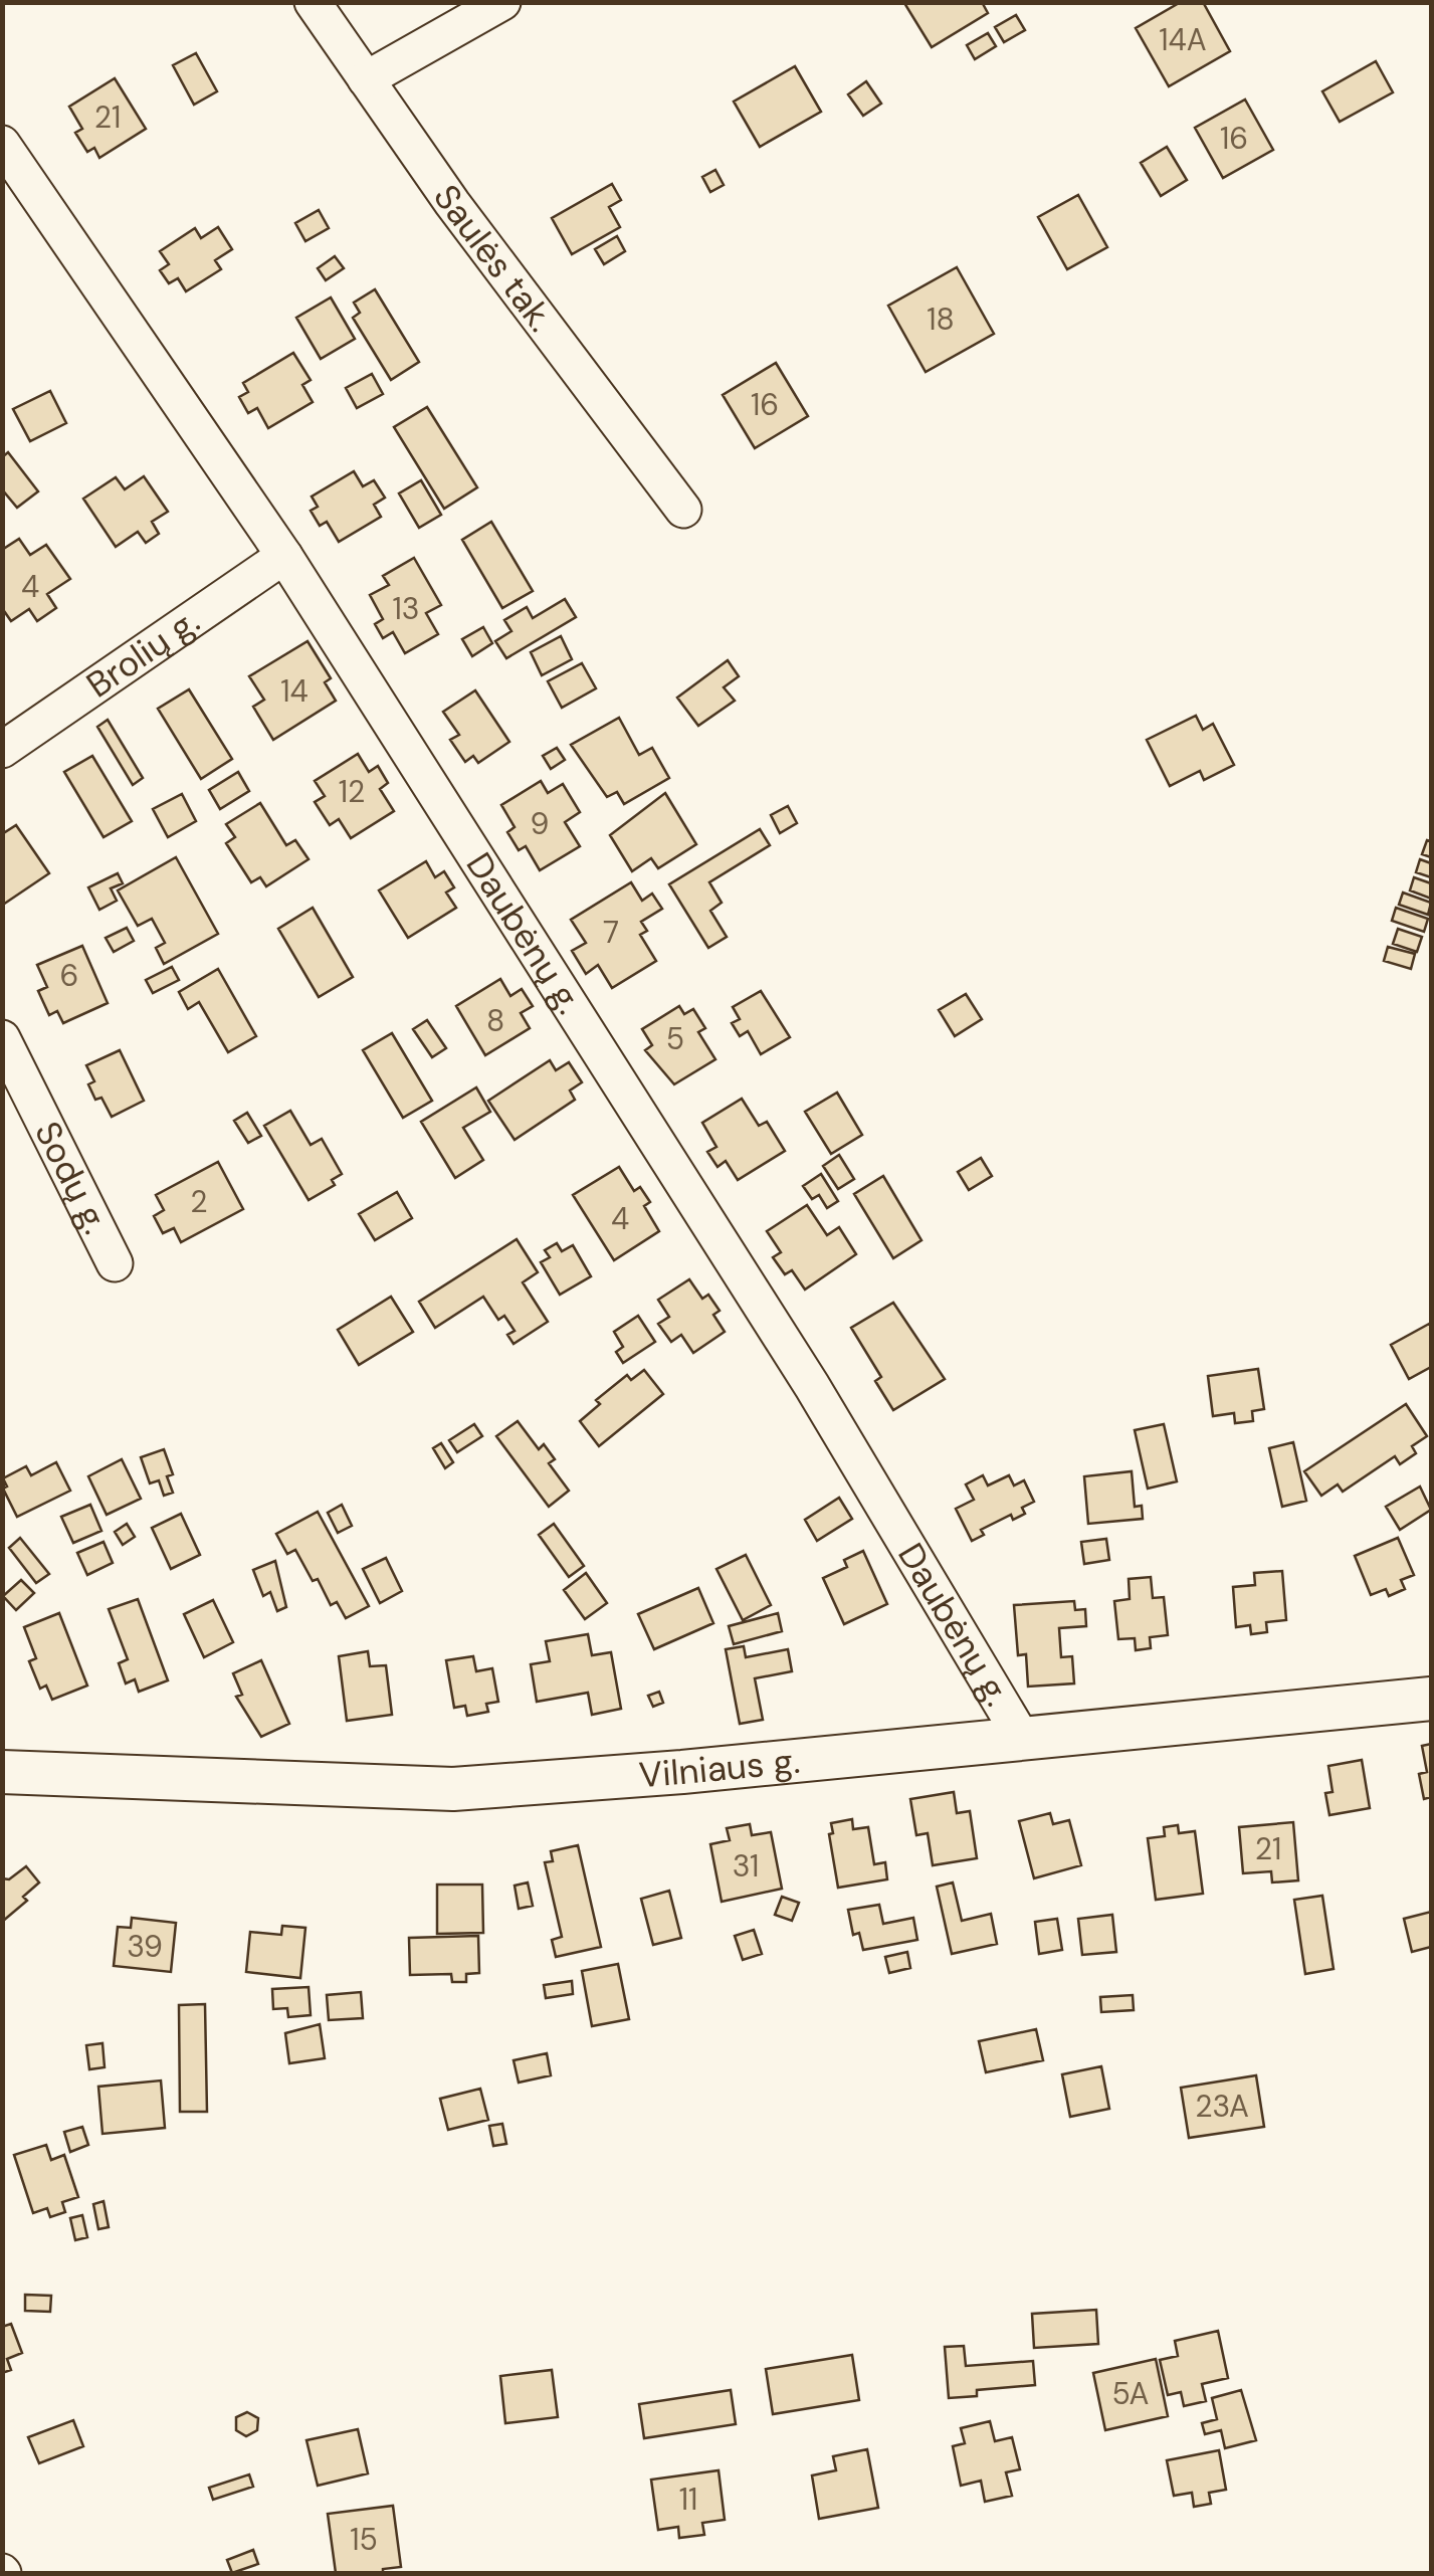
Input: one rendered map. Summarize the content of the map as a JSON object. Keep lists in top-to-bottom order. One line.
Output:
{"streets":{"main road":["Vilniaus g."],"street":["Saulės tak.","Brolių g.","Daubėnų g.","Sodų g."]},"crossings":[["Brolių g.","Daubėnų g."],["Daubėnų g.","Vilniaus g."]],"house_numbers":["14A","21","16","18","16","4","13","14","12","9","7","6","8","5","2","4","21","31","39","23A","5A","11","15"]}
